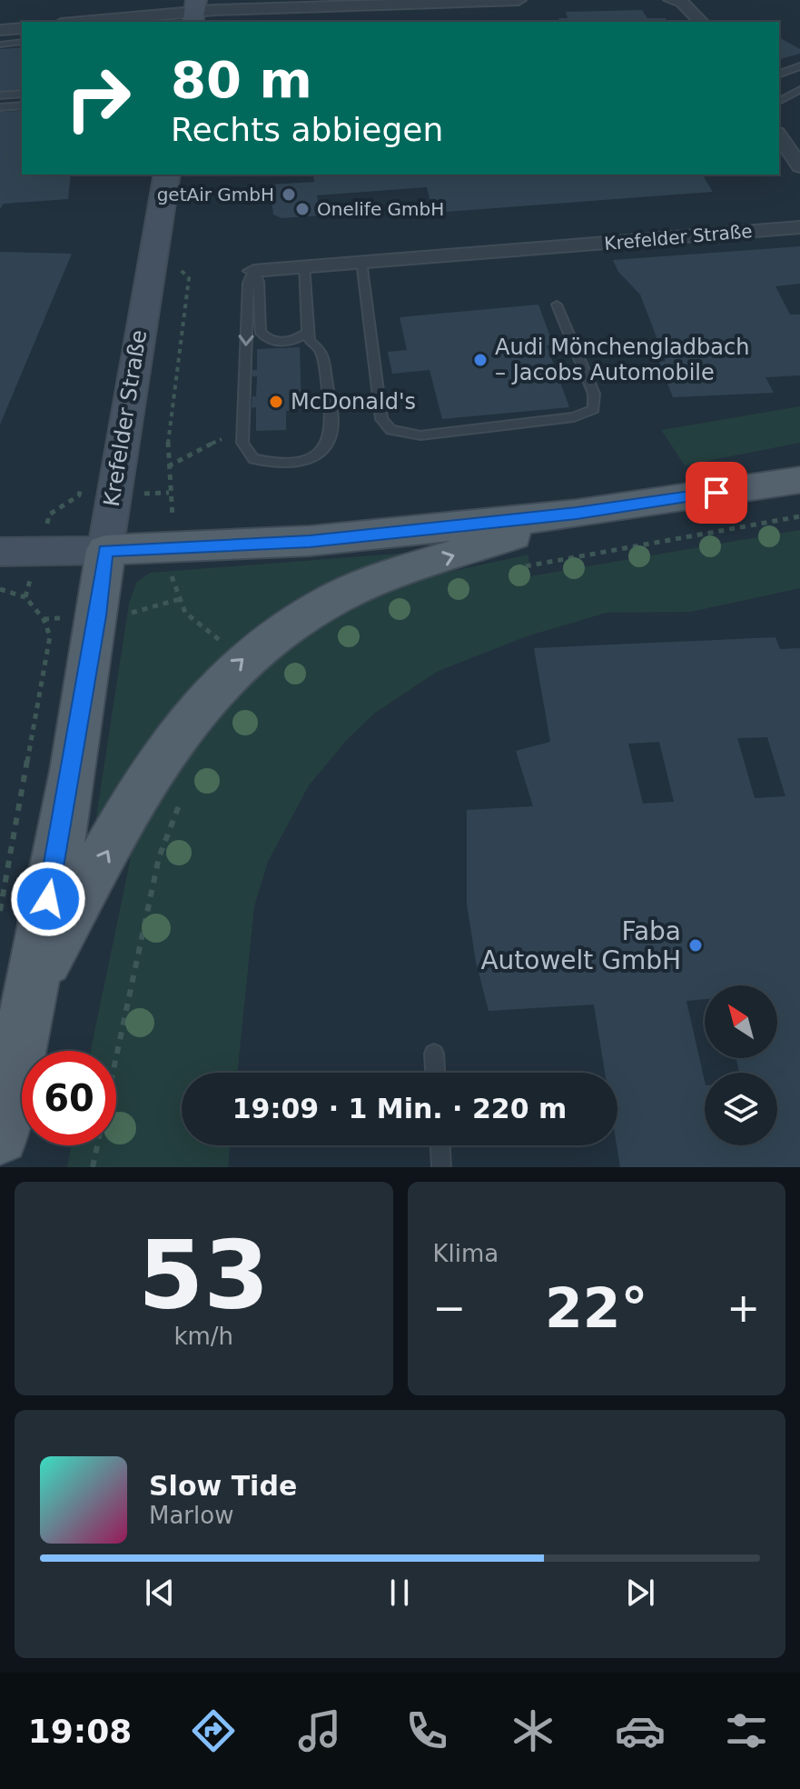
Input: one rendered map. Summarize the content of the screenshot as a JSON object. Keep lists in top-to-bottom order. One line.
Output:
{"streets":{"main road":["Krefelder Straße"]},"places":["getAir GmbH","Onelife GmbH","Audi Mönchengladbach – Jacobs Automobile","McDonald's","Faba Autowelt GmbH"],"north":"top left","page":{"turn":["80 m","Rechts abbiegen"],"limit":"60","trip":"19:09 · 1 Min. · 220 m","tile":[["53","km/h"],"Klima"],"heat":["−","22°","+"],"song":["Slow Tide","Marlow"],"tabs":"19:08"}}
